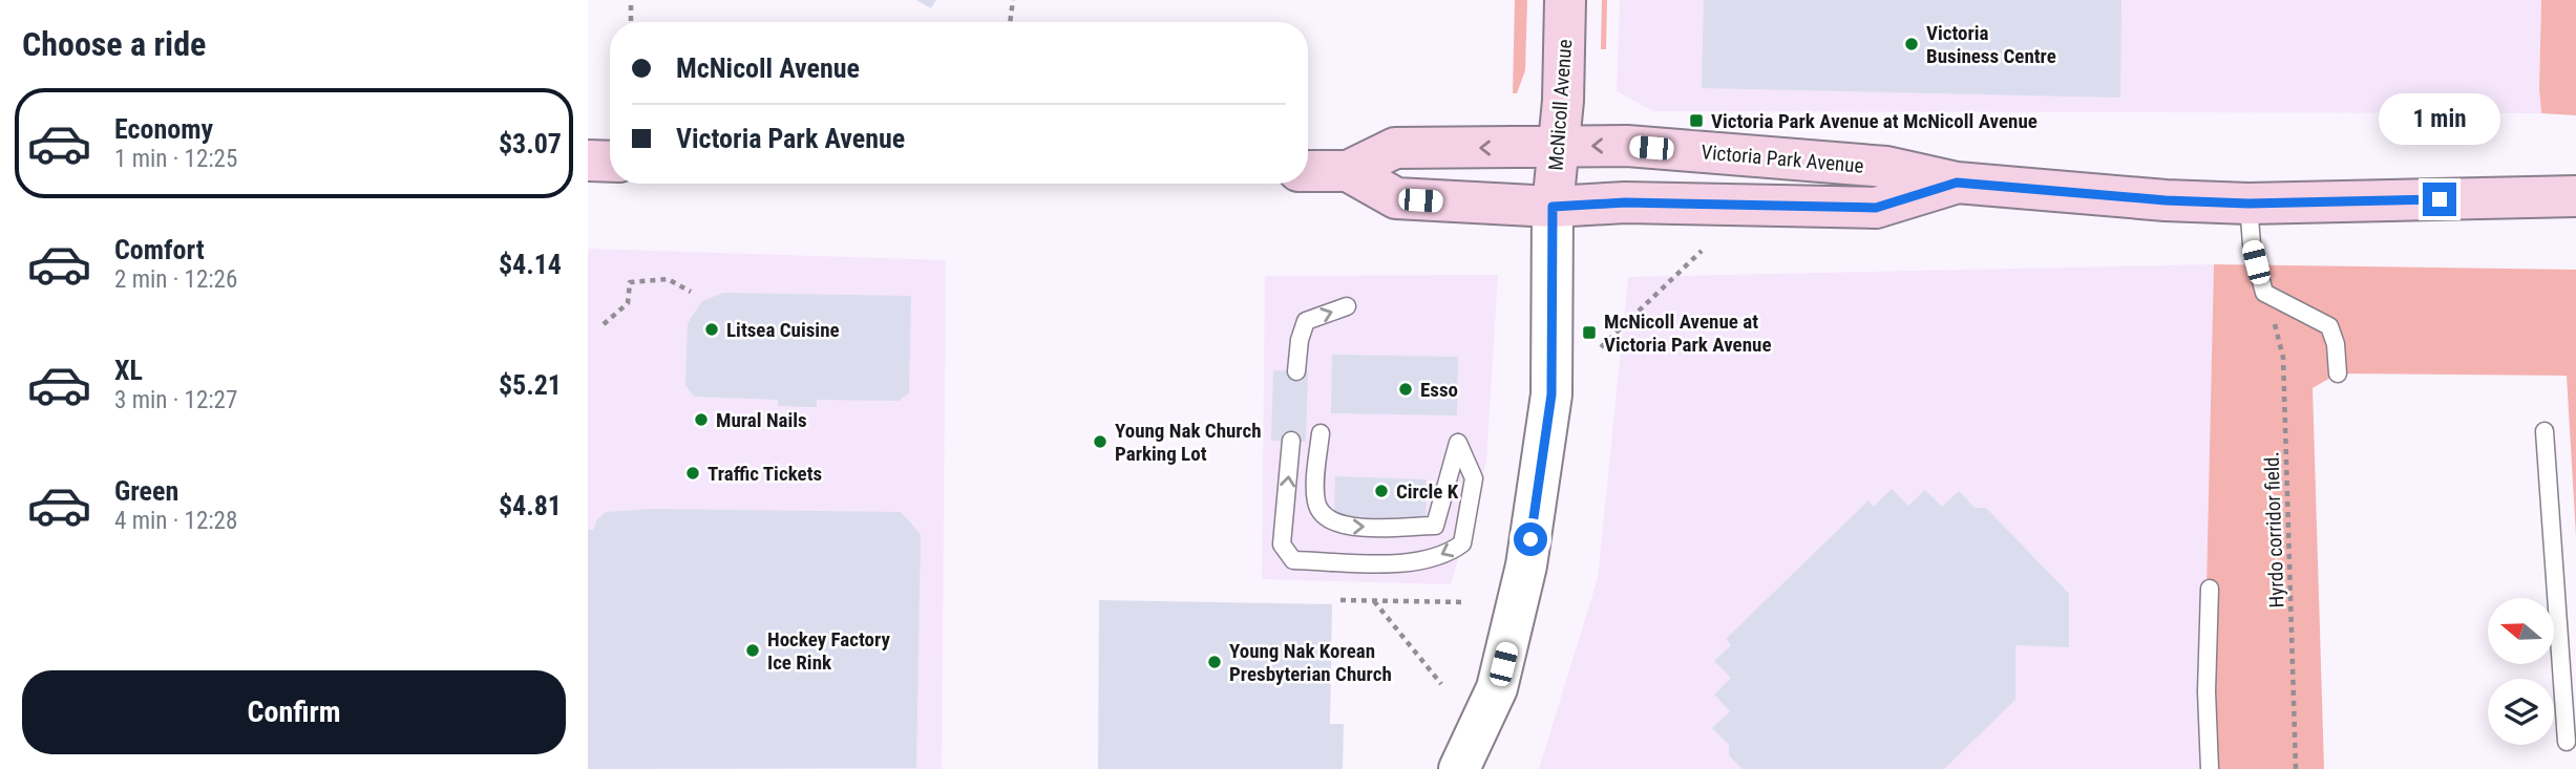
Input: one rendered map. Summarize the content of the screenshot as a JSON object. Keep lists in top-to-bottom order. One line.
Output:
{"streets":{"main road":["McNicoll Avenue","Victoria Park Avenue"],"path":["Hyrdo corridor field."]},"crossings":[["McNicoll Avenue","Victoria Park Avenue"]],"places":{"other":["Victoria Business Centre","Litsea Cuisine","Esso","Mural Nails","Young Nak Church Parking Lot","Traffic Tickets","Circle K","Hockey Factory Ice Rink","Young Nak Korean Presbyterian Church"],"transit":["Victoria Park Avenue at McNicoll Avenue","McNicoll Avenue at Victoria Park Avenue"]},"north":"left","page":{"heading":"Choose a ride","banner":["McNicoll Avenue","Victoria Park Avenue"],"list":[{"name":"Economy","note":"1 min · 12:25","value":"$3.07"},{"name":"Comfort","note":"2 min · 12:26","value":"$4.14"},{"name":"XL","note":"3 min · 12:27","value":"$5.21"},{"name":"Green","note":"4 min · 12:28","value":"$4.81"}],"bubble":"1 min","buttons":"Confirm"}}
